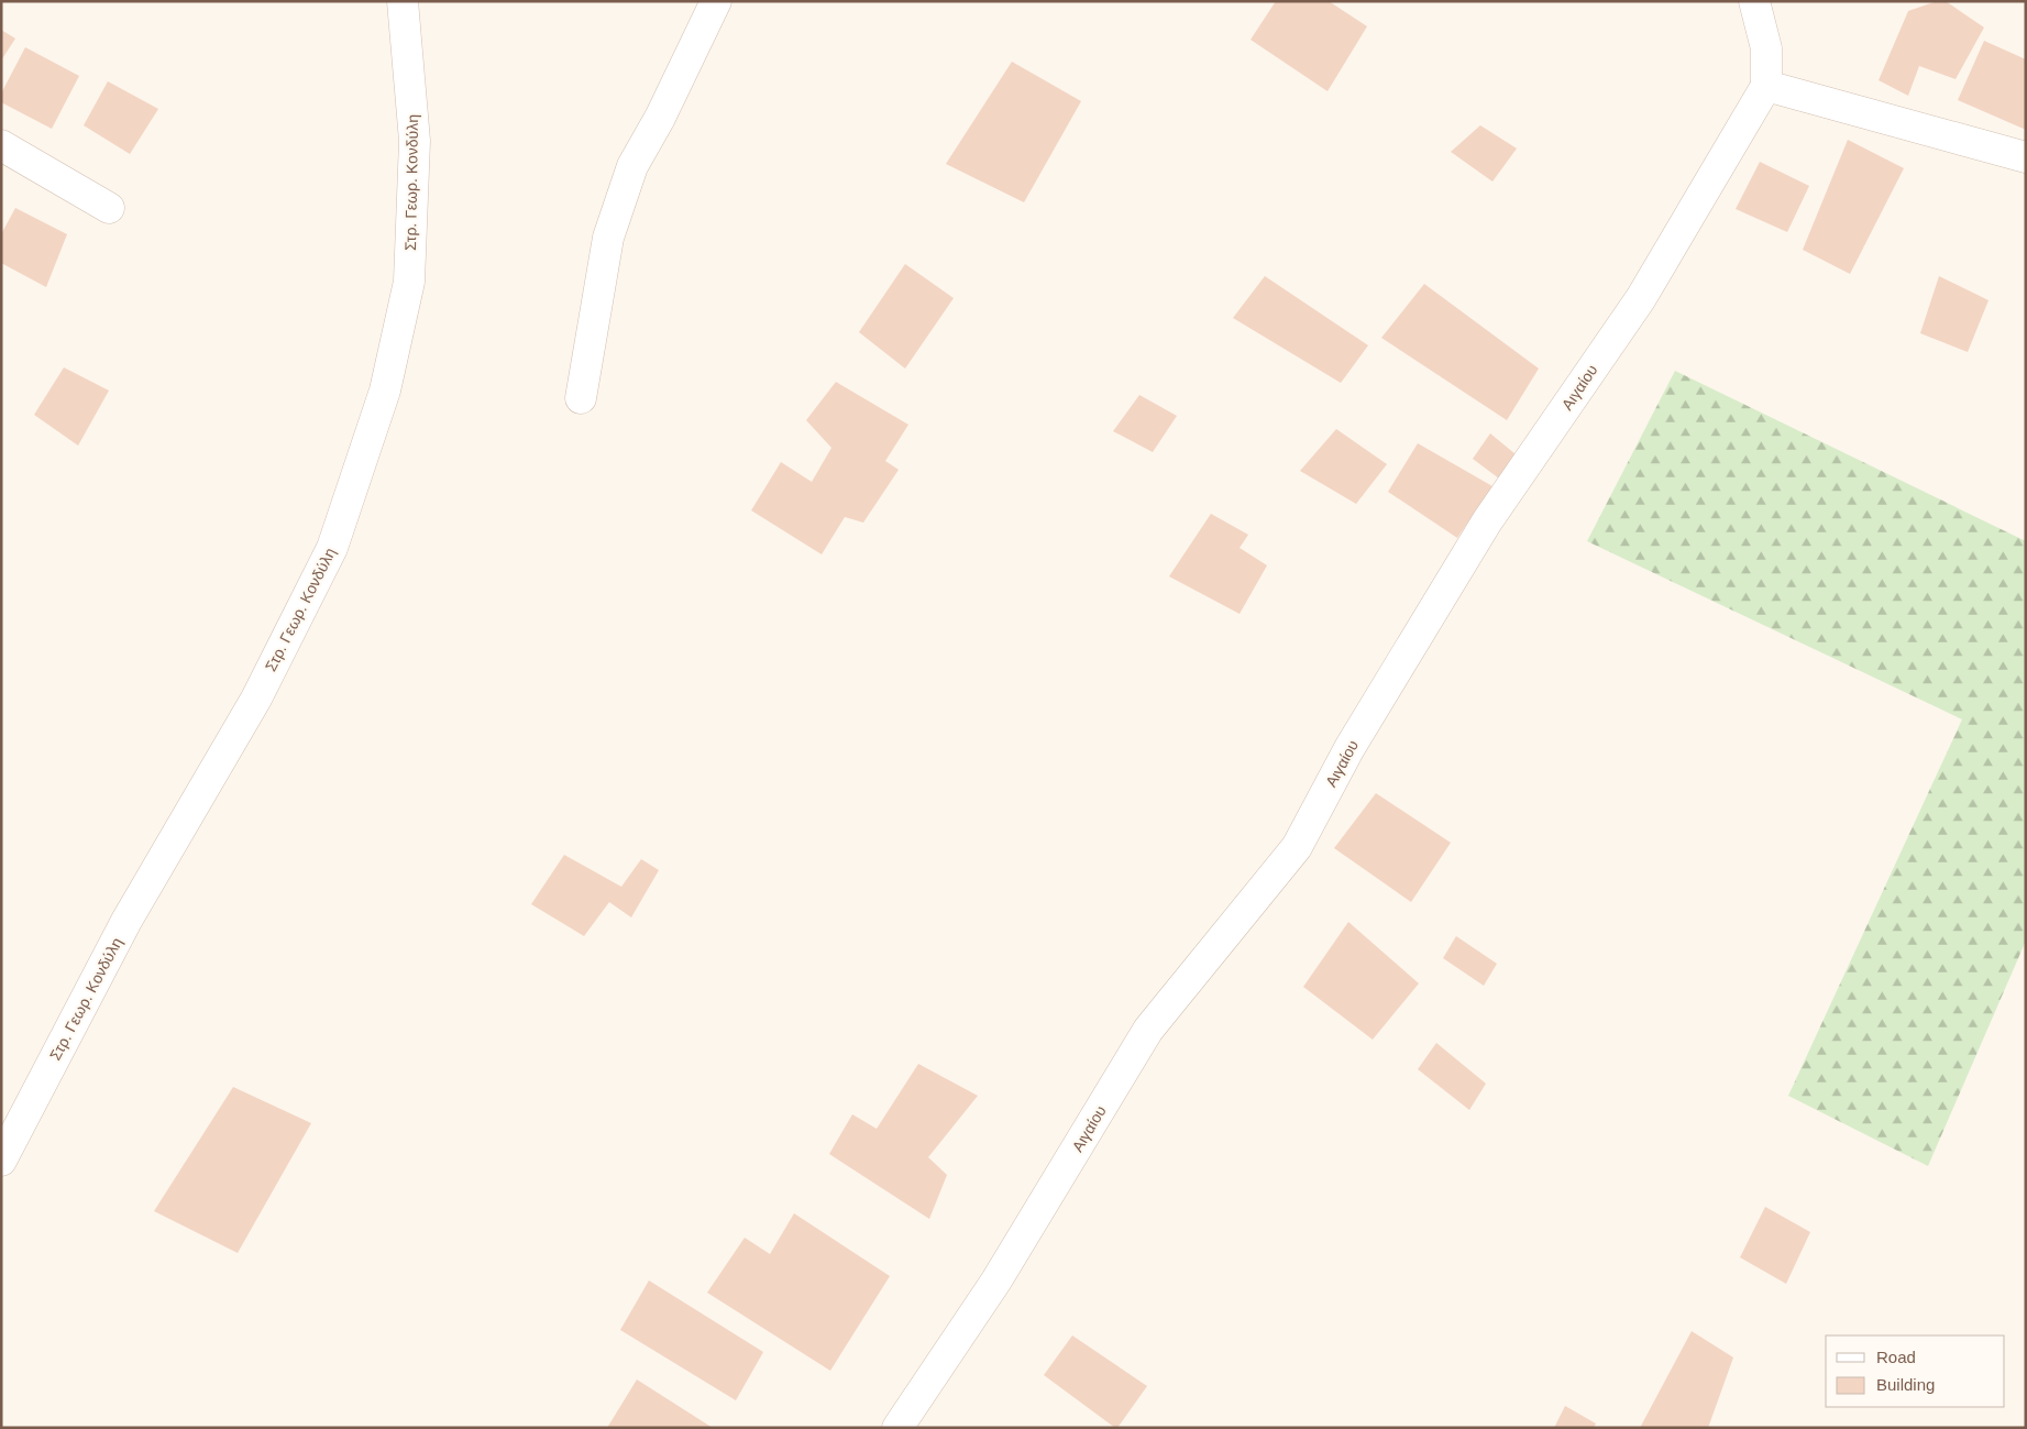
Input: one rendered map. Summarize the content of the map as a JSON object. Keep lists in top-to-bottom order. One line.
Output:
{"streets":{"street":["Στρ. Γεωρ. Κονδύλη","Αιγαίου"]},"legend":["Road","Building"]}
